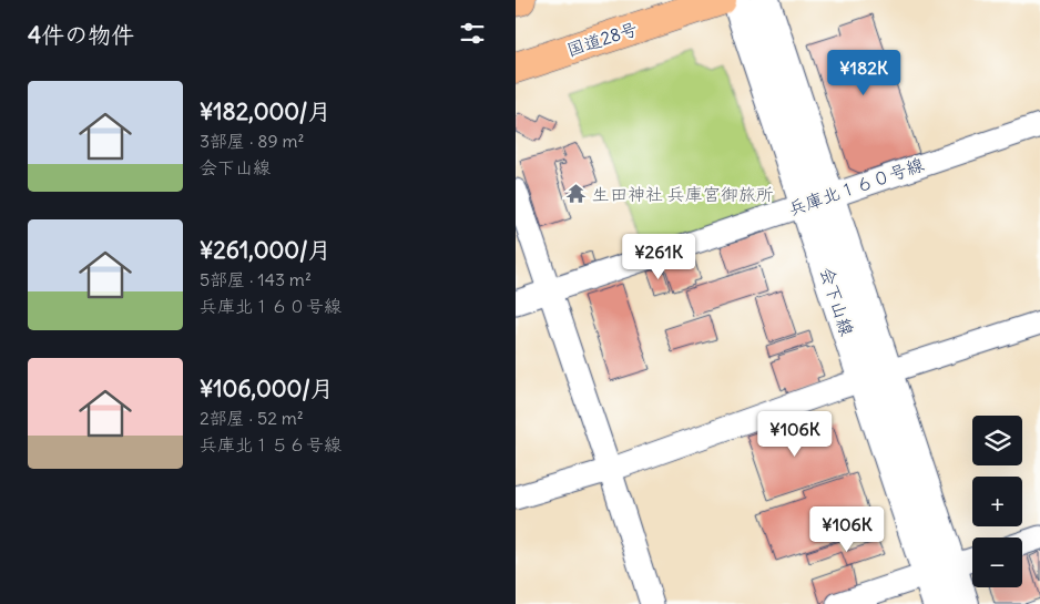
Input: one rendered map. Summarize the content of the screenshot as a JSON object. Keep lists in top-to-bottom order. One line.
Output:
{"streets":{"highway":["国道28号"],"street":["兵庫北１６０号線","会下山線"]},"crossings":[["兵庫北１６０号線","会下山線"]],"places":{"temple":["生田神社 兵庫宮御旅所"]},"page":{"heading":"4件の物件","price":["¥182K","¥261K","¥106K","¥106K"],"list":[{"name":"¥182,000/月","note":"3部屋 · 89 m² · 会下山線"},{"name":"¥261,000/月","note":"5部屋 · 143 m² · 兵庫北１６０号線"},{"name":"¥106,000/月","note":"2部屋 · 52 m² · 兵庫北１５６号線"}],"map_buttons":["+","−"]}}
